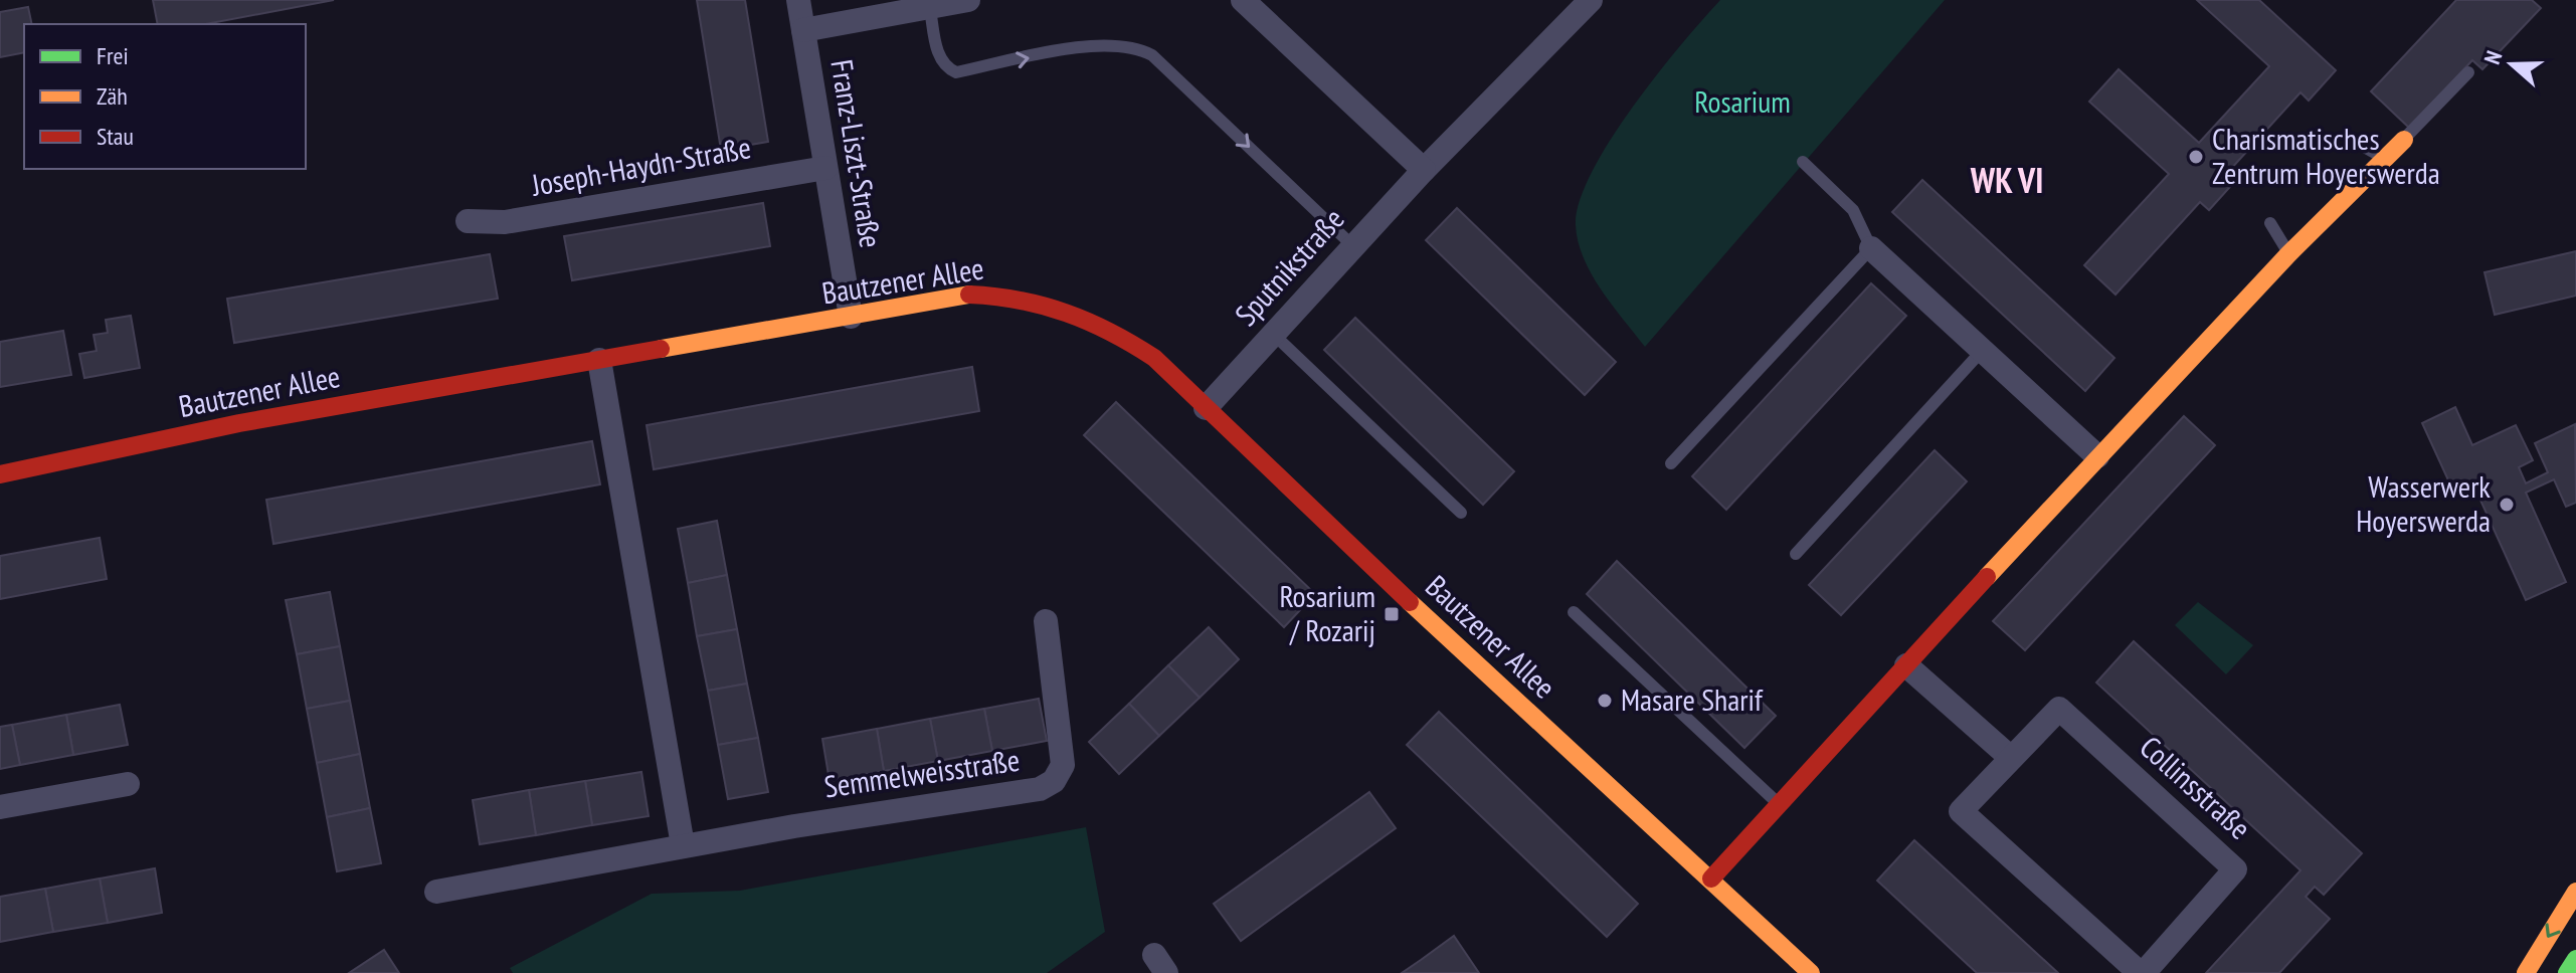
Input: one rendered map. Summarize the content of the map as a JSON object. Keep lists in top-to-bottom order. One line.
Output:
{"streets":{"street":["Franz-Liszt-Straße","Joseph-Haydn-Straße","Sputnikstraße","Bautzener Allee","Semmelweisstraße","Collinsstraße"]},"crossings":[["Franz-Liszt-Straße","Joseph-Haydn-Straße"],["Franz-Liszt-Straße","Bautzener Allee"],["Sputnikstraße","Bautzener Allee"]],"districts":["WK VI"],"parks":["Rosarium"],"places":{"other":["Charismatisches Zentrum Hoyerswerda","Wasserwerk Hoyerswerda","Masare Sharif"],"transit":["Rosarium / Rozarij"]},"legend":["Frei","Zäh","Stau"],"north":"left"}
